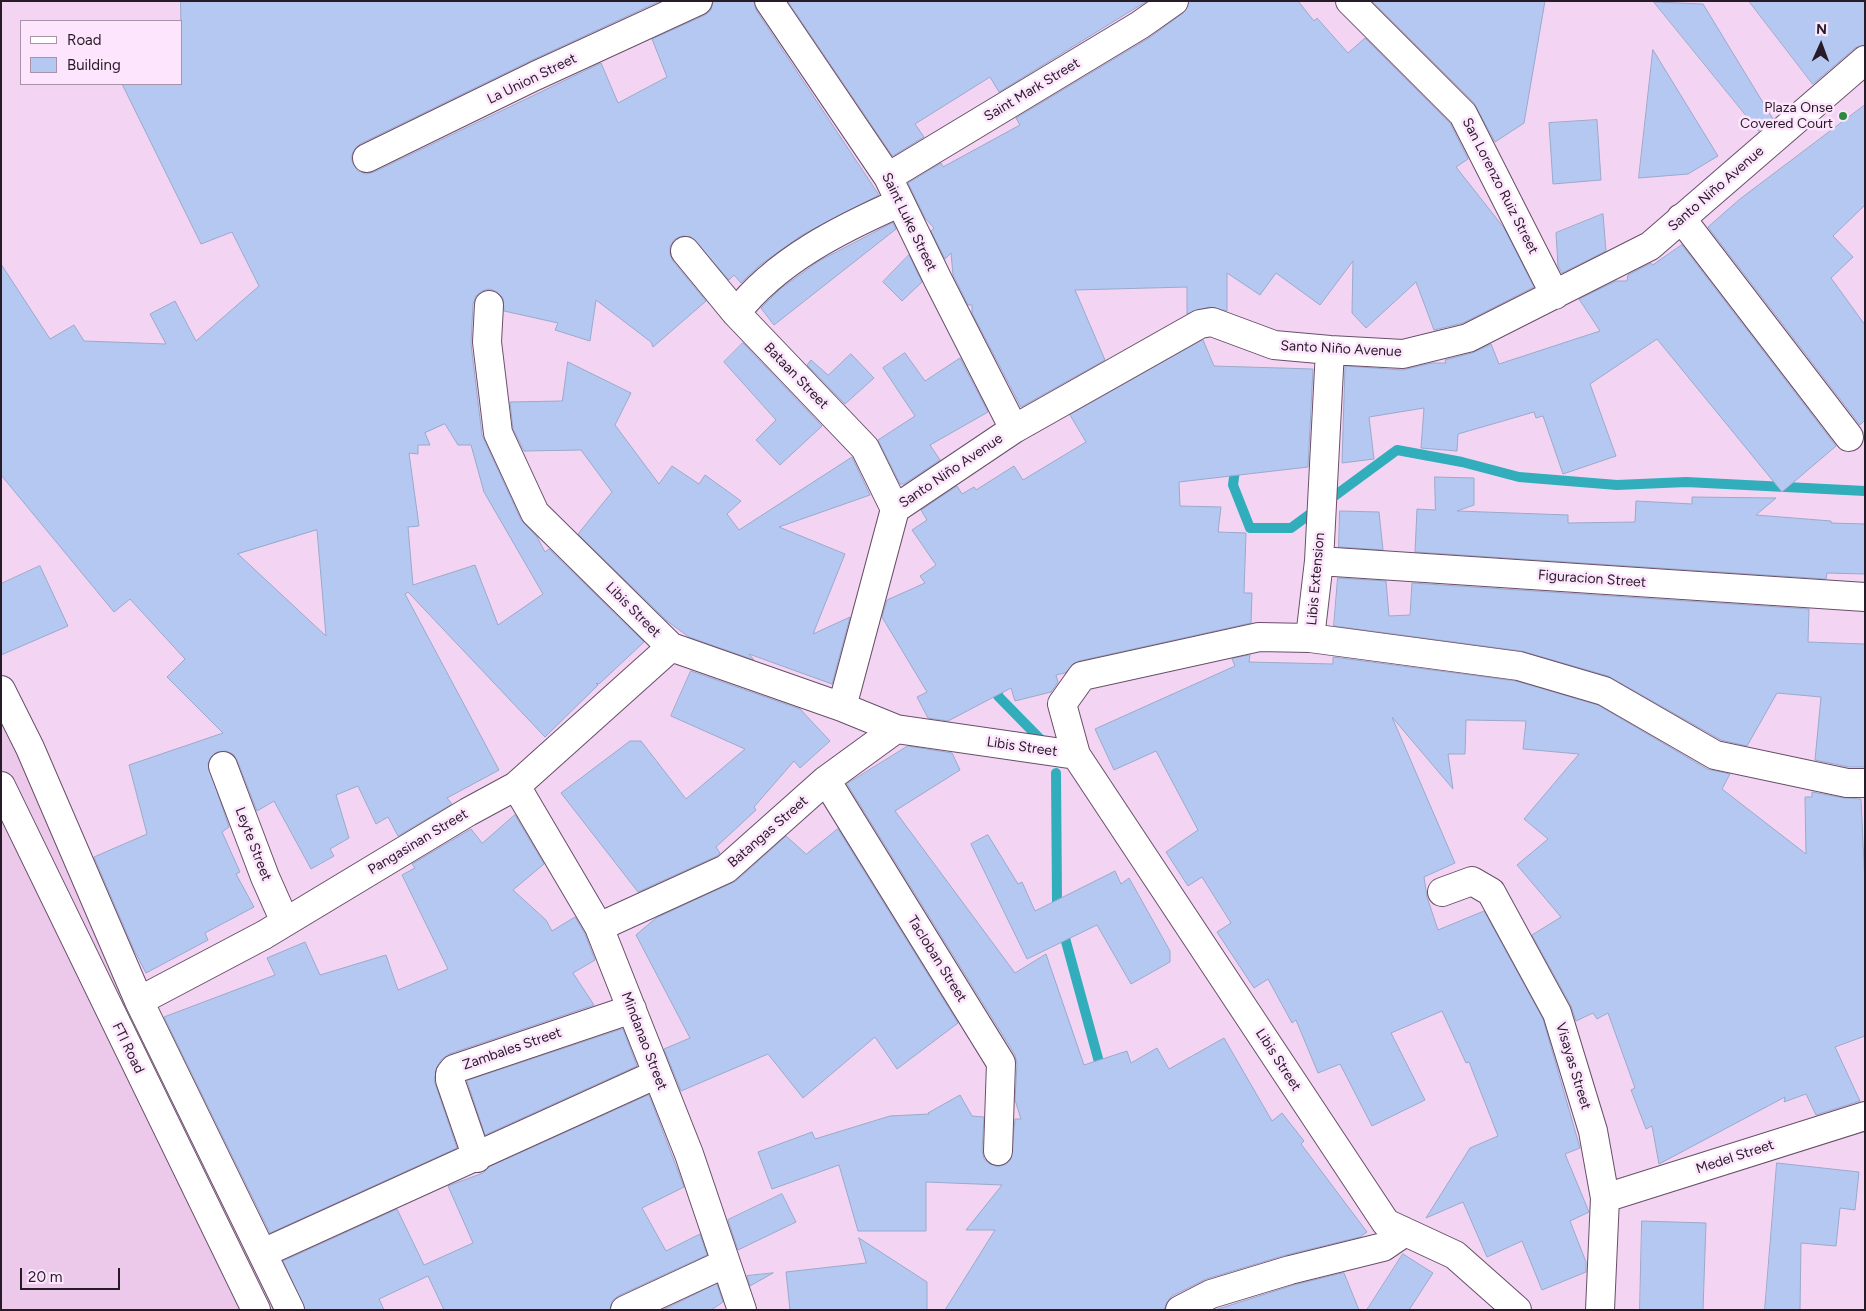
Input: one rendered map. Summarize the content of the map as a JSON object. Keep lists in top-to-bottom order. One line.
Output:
{"streets":{"street":["La Union Street","Saint Mark Street","San Lorenzo Ruiz Street","Santo Niño Avenue","Saint Luke Street","Bataan Street","Libis Extension","Figuracion Street","Libis Street","Batangas Street","Pangasinan Street","Leyte Street","Tacloban Street","Mindanao Street","FTI Road","Zambales Street","Visayas Street","Medel Street"]},"crossings":[["Saint Mark Street","Saint Luke Street"],["San Lorenzo Ruiz Street","Santo Niño Avenue"],["Santo Niño Avenue","Saint Luke Street"],["Santo Niño Avenue","Bataan Street"],["Santo Niño Avenue","Libis Extension"],["Santo Niño Avenue","Libis Street"],["Libis Extension","Figuracion Street"],["Libis Extension","Libis Street"],["Libis Street","Batangas Street"],["Libis Street","Pangasinan Street"],["Batangas Street","Tacloban Street"],["Batangas Street","Mindanao Street"],["Pangasinan Street","Leyte Street"],["Pangasinan Street","Mindanao Street"],["Mindanao Street","Zambales Street"],["Visayas Street","Medel Street"]],"places":["Plaza Onse Covered Court"],"legend":["Road","Building"],"scale_bar":"20 m","north":"top"}
